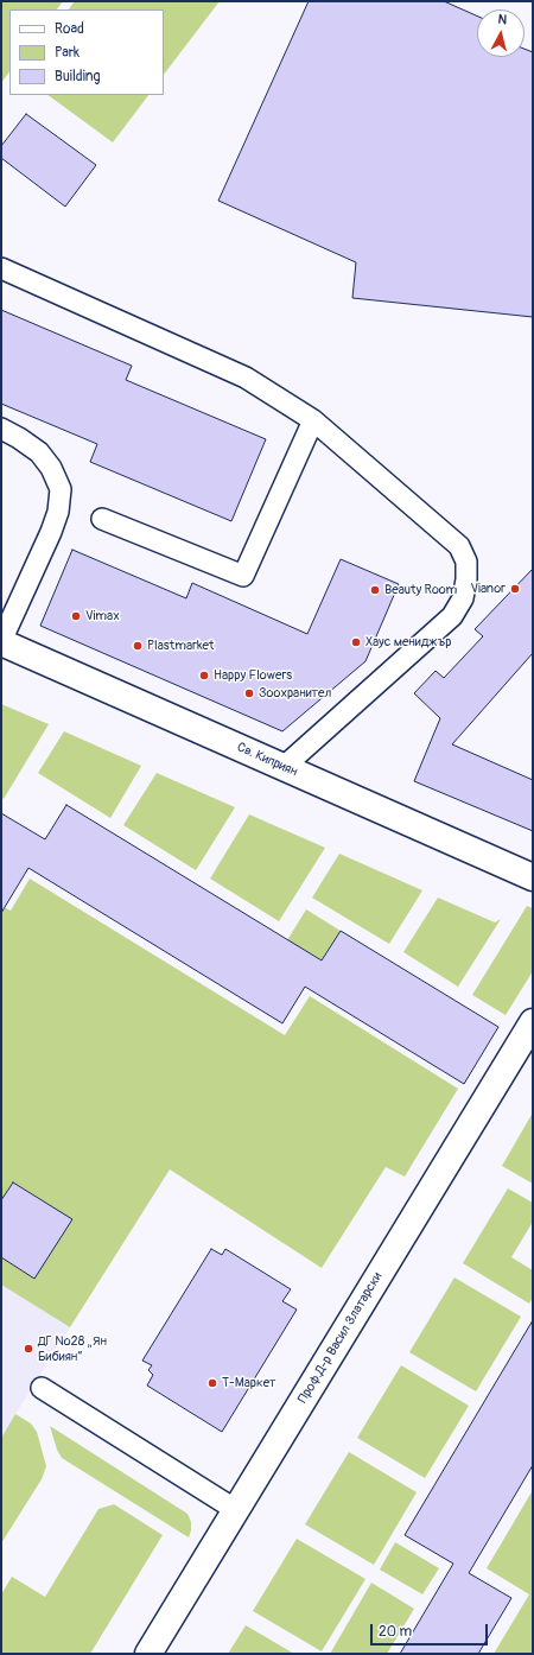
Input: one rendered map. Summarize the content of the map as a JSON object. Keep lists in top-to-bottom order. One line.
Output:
{"streets":{"street":["Св. Киприян","Проф.Д-р Васил Златарски"]},"places":["Vianor","Beauty Room","Vimax","Хаус мениджър","Plastmarket","Happy Flowers","Зоохранител","ДГ №28 „Ян Бибиян“","Т-Маркет"],"legend":["Road","Park","Building"],"scale_bar":"20 m","north":"top"}
